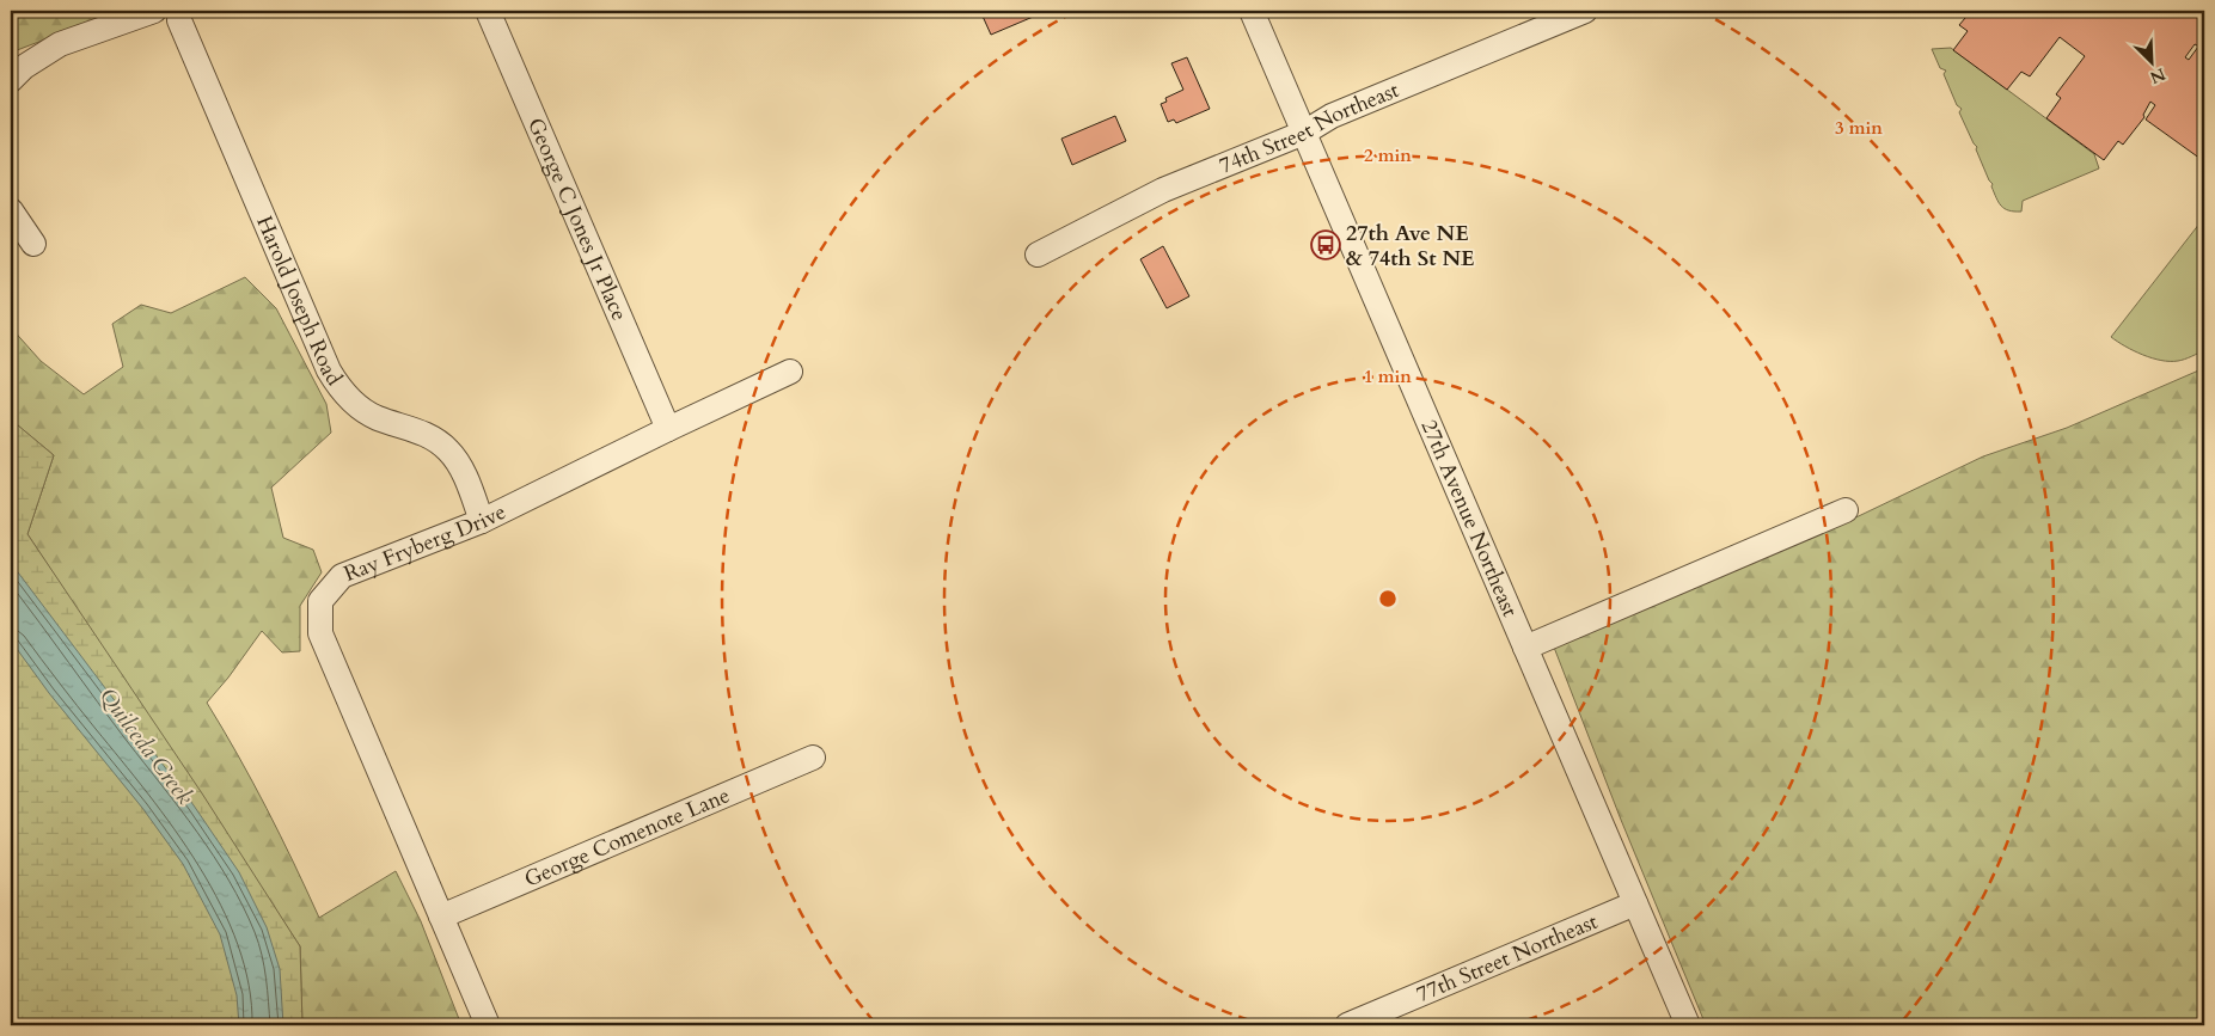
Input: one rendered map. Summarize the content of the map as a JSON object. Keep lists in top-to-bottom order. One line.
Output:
{"streets":{"street":["74th Street Northeast","George C Jones Jr Place","Harold Joseph Road","27th Avenue Northeast","Ray Fryberg Drive","George Comenote Lane","77th Street Northeast"]},"crossings":[["74th Street Northeast","27th Avenue Northeast"],["George C Jones Jr Place","Ray Fryberg Drive"],["Harold Joseph Road","Ray Fryberg Drive"],["27th Avenue Northeast","77th Street Northeast"],["Ray Fryberg Drive","George Comenote Lane"]],"water":["Quilceda Creek"],"places":{"bus stop":["27th Ave NE & 74th St NE"]},"north":"bottom right","rings":["3 min","2 min","1 min"]}
